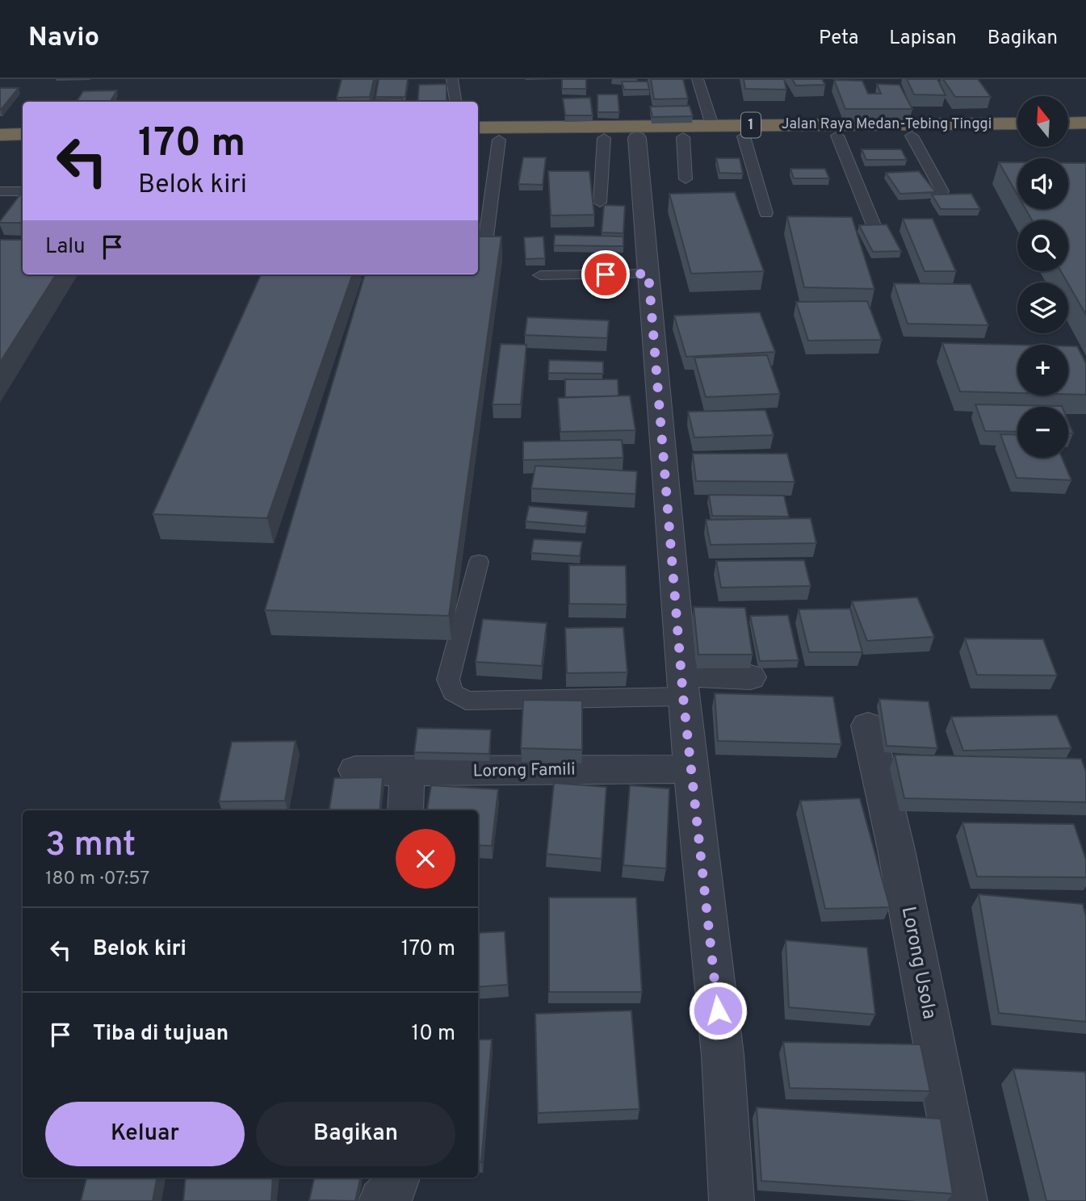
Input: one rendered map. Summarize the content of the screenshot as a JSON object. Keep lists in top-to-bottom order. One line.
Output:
{"streets":{"highway":["Jalan Raya Medan-Tebing Tinggi","1"],"street":["Lorong Famili","Lorong Usola"]},"north":"top","page":{"header":"Navio","nav":["Peta","Lapisan","Bagikan"],"map_buttons":["+","−"],"turn":["170 m","Belok kiri"],"then":"Lalu","heading":["3 mnt","180 m · 07:57"],"list":[{"name":"Belok kiri","value":"170 m"},{"name":"Tiba di tujuan","value":"10 m"}],"buttons":["Keluar","Bagikan"]}}
